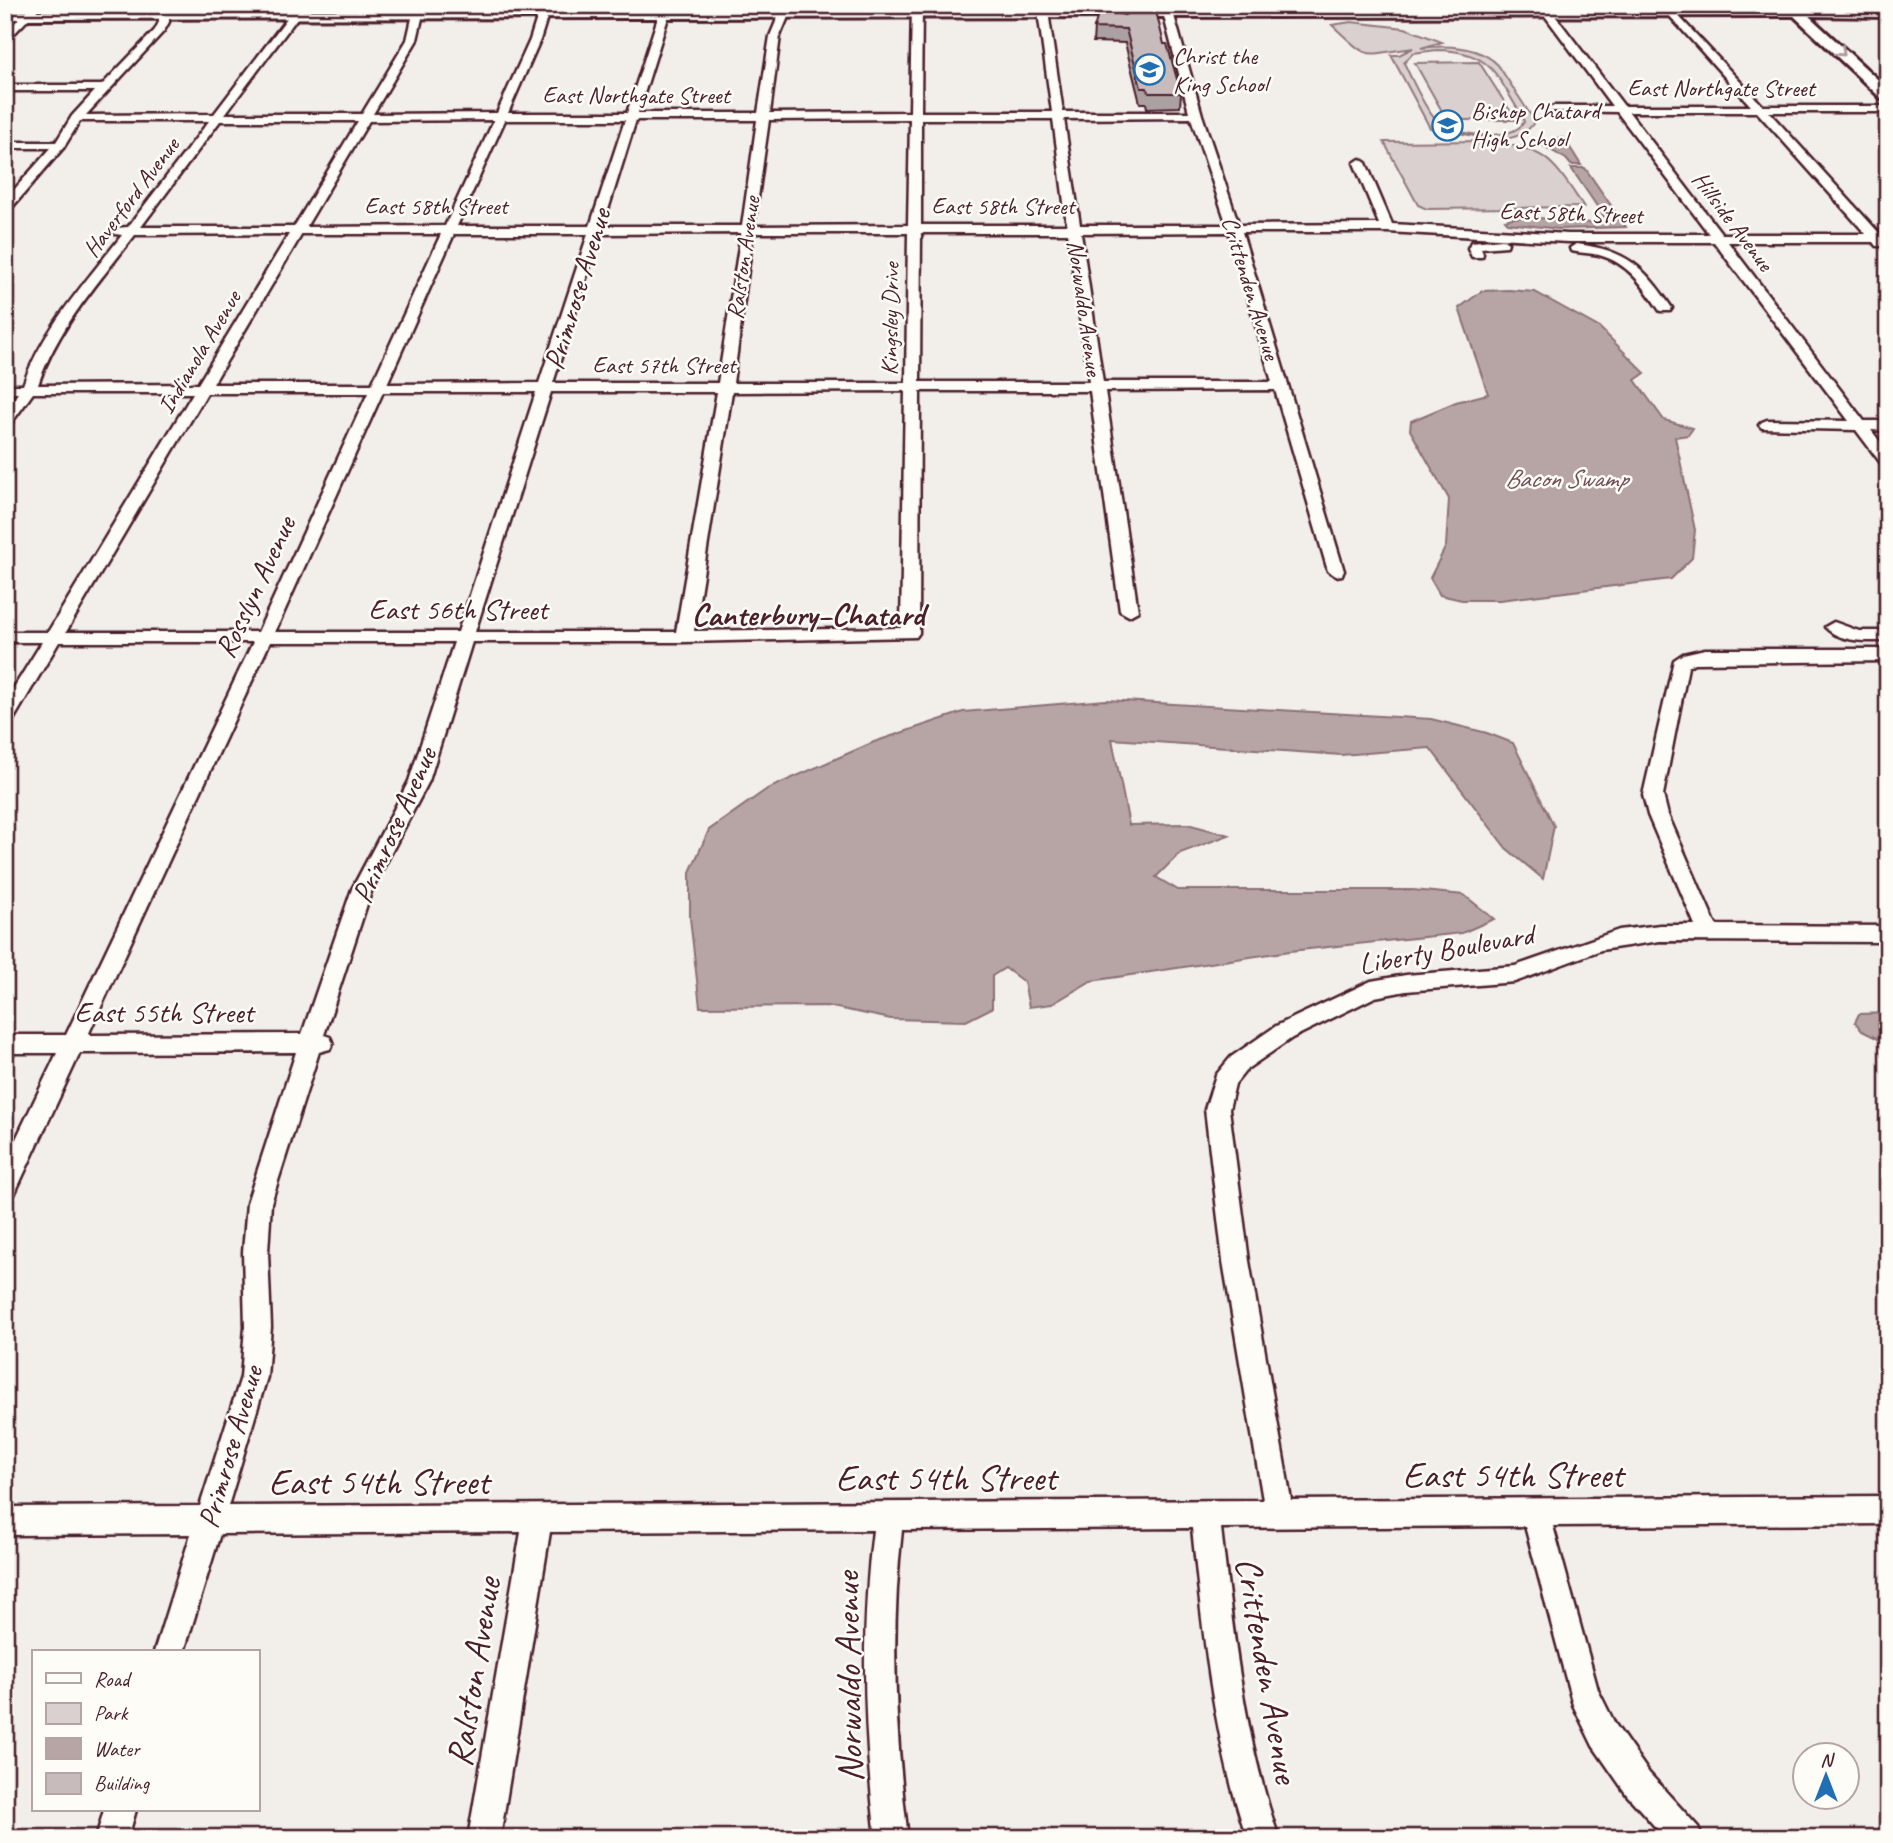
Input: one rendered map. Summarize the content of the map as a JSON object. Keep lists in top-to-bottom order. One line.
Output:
{"streets":{"street":["East Northgate Street","Haverford Avenue","East 58th Street","Hillside Avenue","Ralston Avenue","Crittenden Avenue","Primrose Avenue","Norwaldo Avenue","Kingsley Drive","Indianola Avenue","East 57th Street","Rosslyn Avenue","East 56th Street","Liberty Boulevard","East 55th Street","East 54th Street"]},"crossings":[["East Northgate Street","Haverford Avenue"],["East Northgate Street","Hillside Avenue"],["East Northgate Street","Ralston Avenue"],["East Northgate Street","Crittenden Avenue"],["East Northgate Street","Primrose Avenue"],["East Northgate Street","Norwaldo Avenue"],["East Northgate Street","Kingsley Drive"],["East Northgate Street","Indianola Avenue"],["East Northgate Street","Rosslyn Avenue"],["Haverford Avenue","East 58th Street"],["Haverford Avenue","East 57th Street"],["East 58th Street","Hillside Avenue"],["East 58th Street","Ralston Avenue"],["East 58th Street","Crittenden Avenue"],["East 58th Street","Primrose Avenue"],["East 58th Street","Norwaldo Avenue"],["East 58th Street","Kingsley Drive"],["East 58th Street","Indianola Avenue"],["East 58th Street","Rosslyn Avenue"],["Ralston Avenue","East 57th Street"],["Ralston Avenue","East 56th Street"],["Ralston Avenue","East 54th Street"],["Crittenden Avenue","East 57th Street"],["Crittenden Avenue","East 54th Street"],["Primrose Avenue","East 57th Street"],["Primrose Avenue","East 56th Street"],["Primrose Avenue","East 55th Street"],["Primrose Avenue","East 54th Street"],["Norwaldo Avenue","East 57th Street"],["Norwaldo Avenue","East 54th Street"],["Kingsley Drive","East 57th Street"],["Kingsley Drive","East 56th Street"],["Indianola Avenue","East 57th Street"],["Indianola Avenue","East 56th Street"],["East 57th Street","Rosslyn Avenue"],["Rosslyn Avenue","East 56th Street"],["Rosslyn Avenue","East 55th Street"],["Liberty Boulevard","East 54th Street"]],"districts":["Canterbury–Chatard"],"water":["Bacon Swamp"],"places":{"school or university":["Christ the King School","Bishop Chatard High School"]},"legend":["Road","Park","Water","Building"],"north":"top"}
